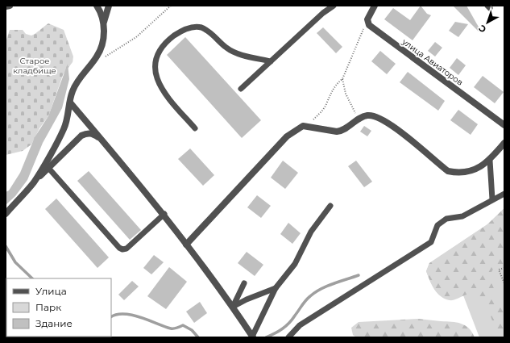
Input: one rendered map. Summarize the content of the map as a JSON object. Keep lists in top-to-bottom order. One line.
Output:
{"streets":{"street":["улица Авиаторов"]},"parks":["Старое кладбище"],"legend":["Улица","Парк","Здание"],"north":"bottom left"}
